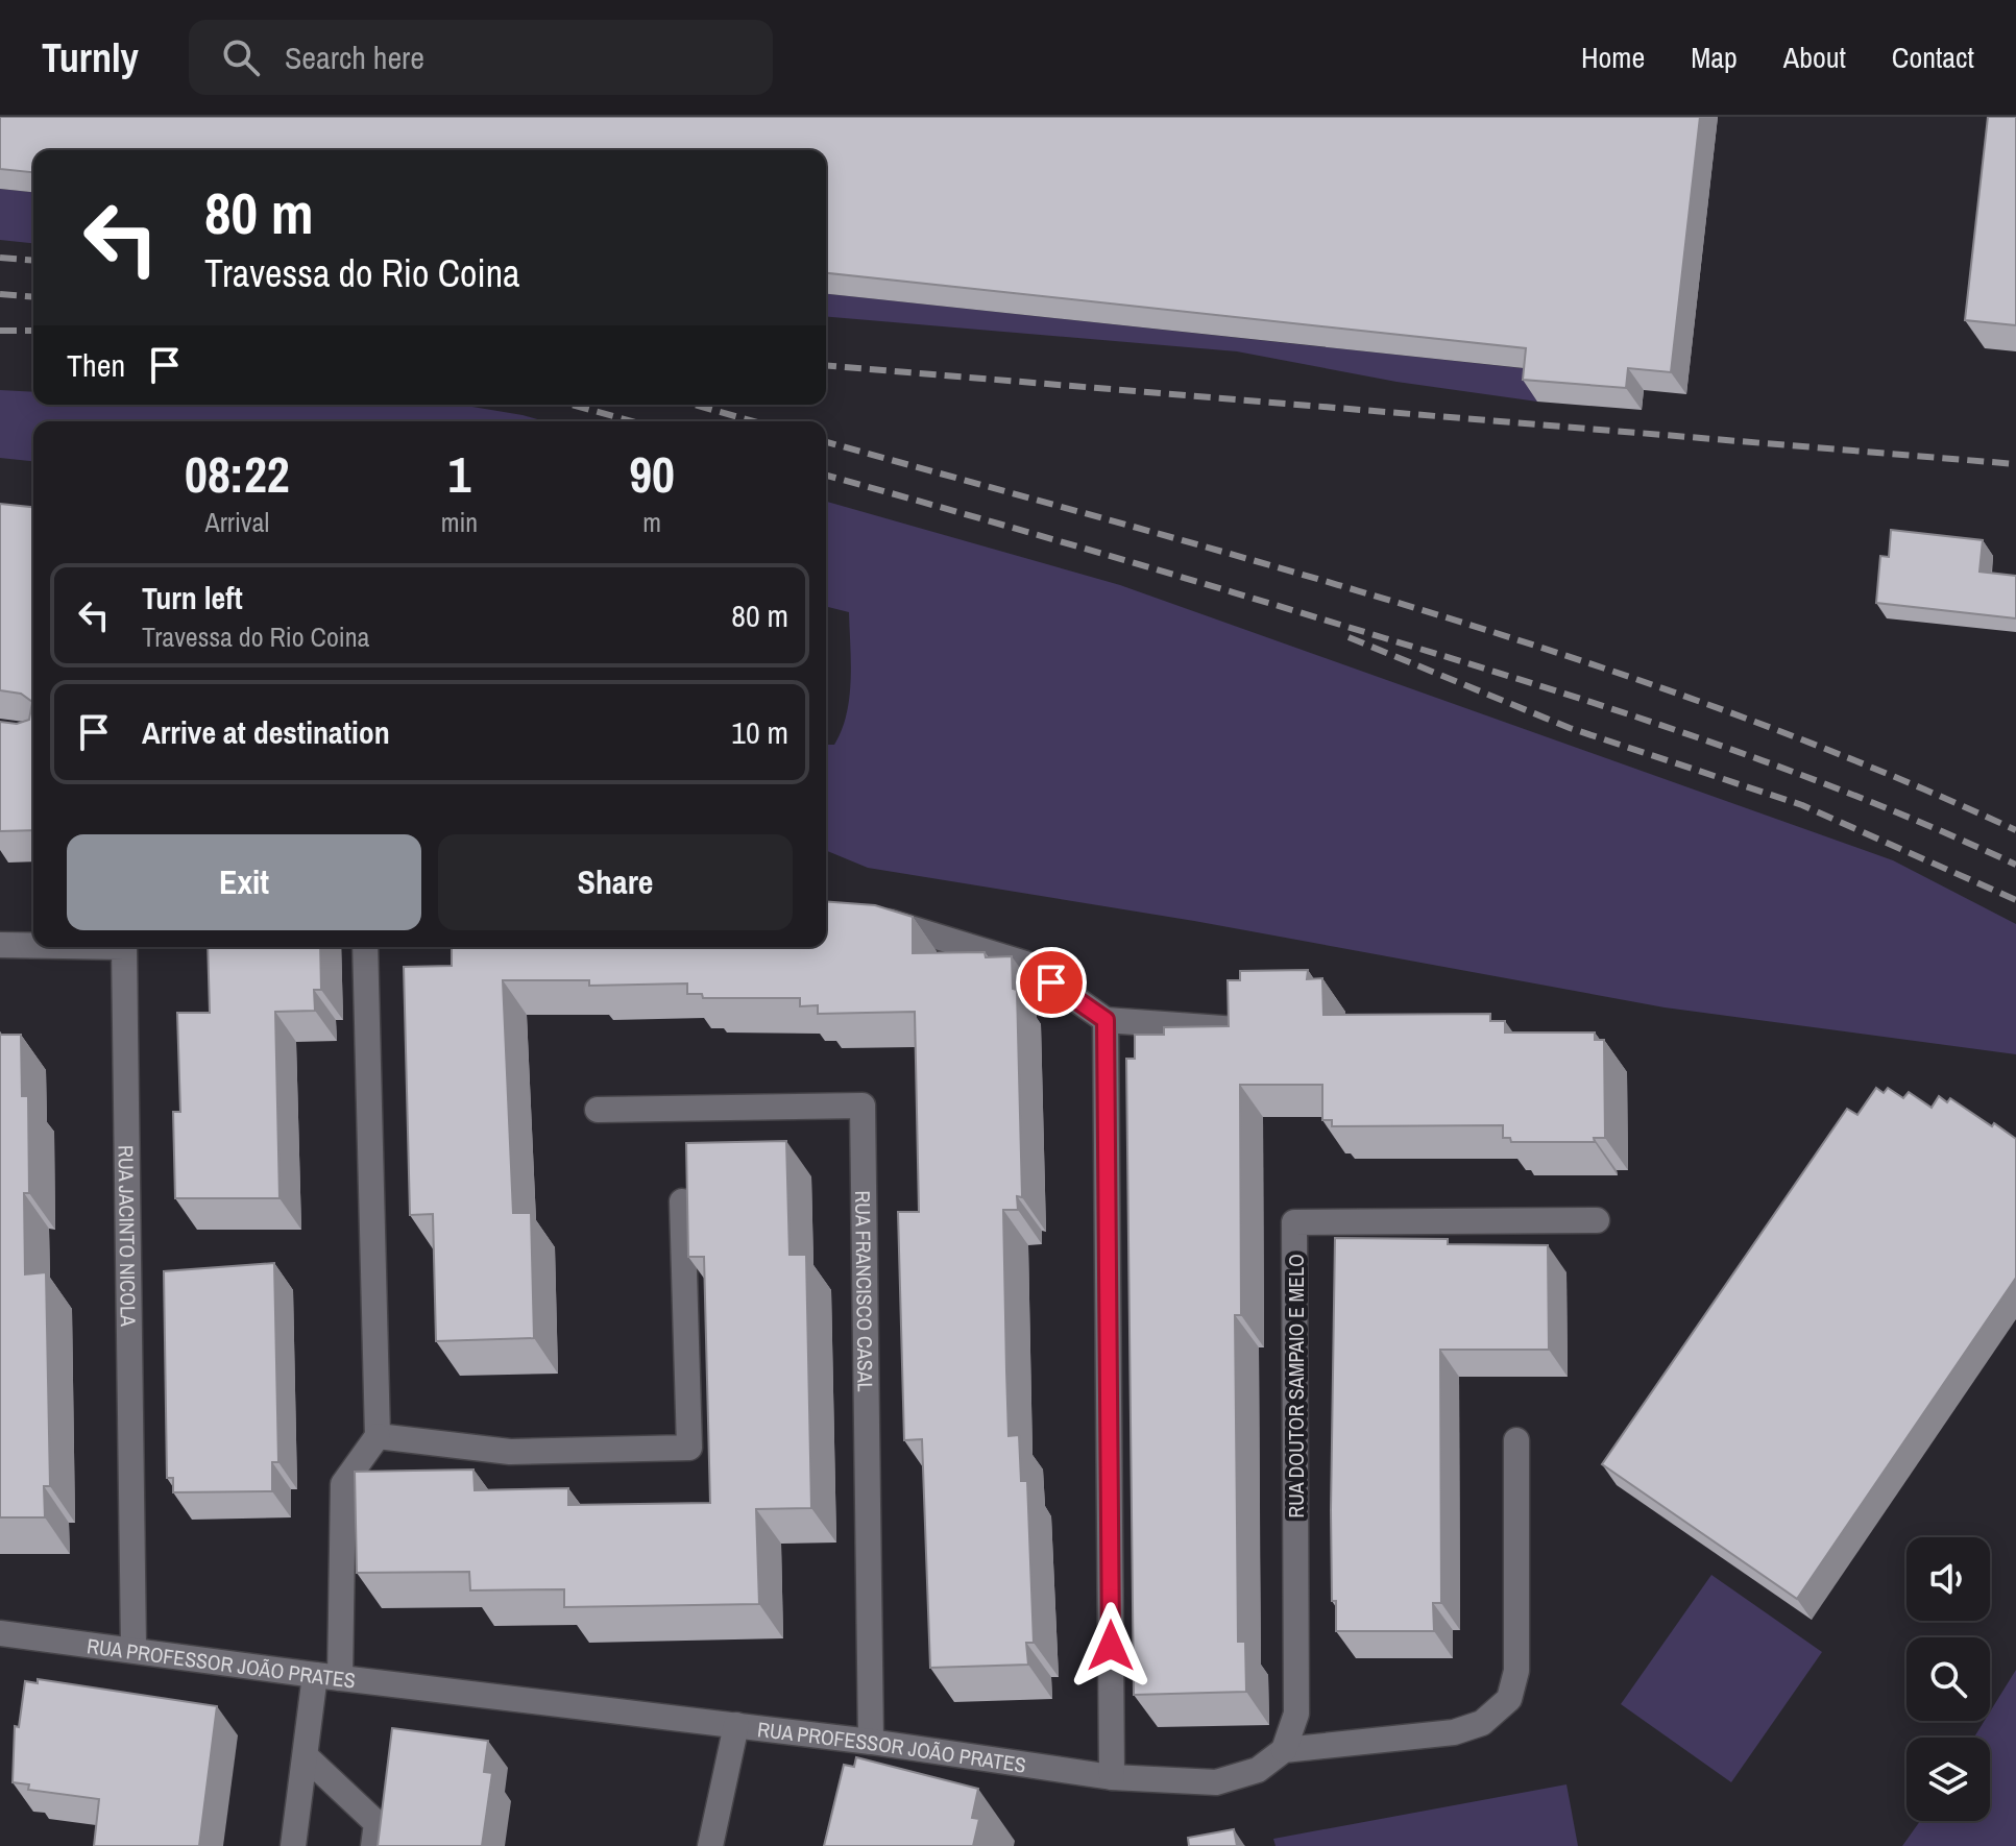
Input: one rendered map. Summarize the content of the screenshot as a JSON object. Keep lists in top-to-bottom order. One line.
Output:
{"streets":{"street":["RUA JACINTO NICOLA","RUA FRANCISCO CASAL","RUA DOUTOR SAMPAIO E MELO","RUA PROFESSOR JOÃO PRATES"]},"crossings":[["RUA JACINTO NICOLA","RUA PROFESSOR JOÃO PRATES"],["RUA FRANCISCO CASAL","RUA PROFESSOR JOÃO PRATES"],["RUA DOUTOR SAMPAIO E MELO","RUA PROFESSOR JOÃO PRATES"]],"page":{"header":"Turnly","search":"Search here","nav":["Home","Map","About","Contact"],"turn":["80 m","Travessa do Rio Coina"],"then":"Then","eta":["08:22","Arrival","1","min","90","m"],"list":[{"name":"Turn left","note":"Travessa do Rio Coina","value":"80 m"},{"name":"Arrive at destination","value":"10 m"}],"buttons":["Exit","Share"]}}
